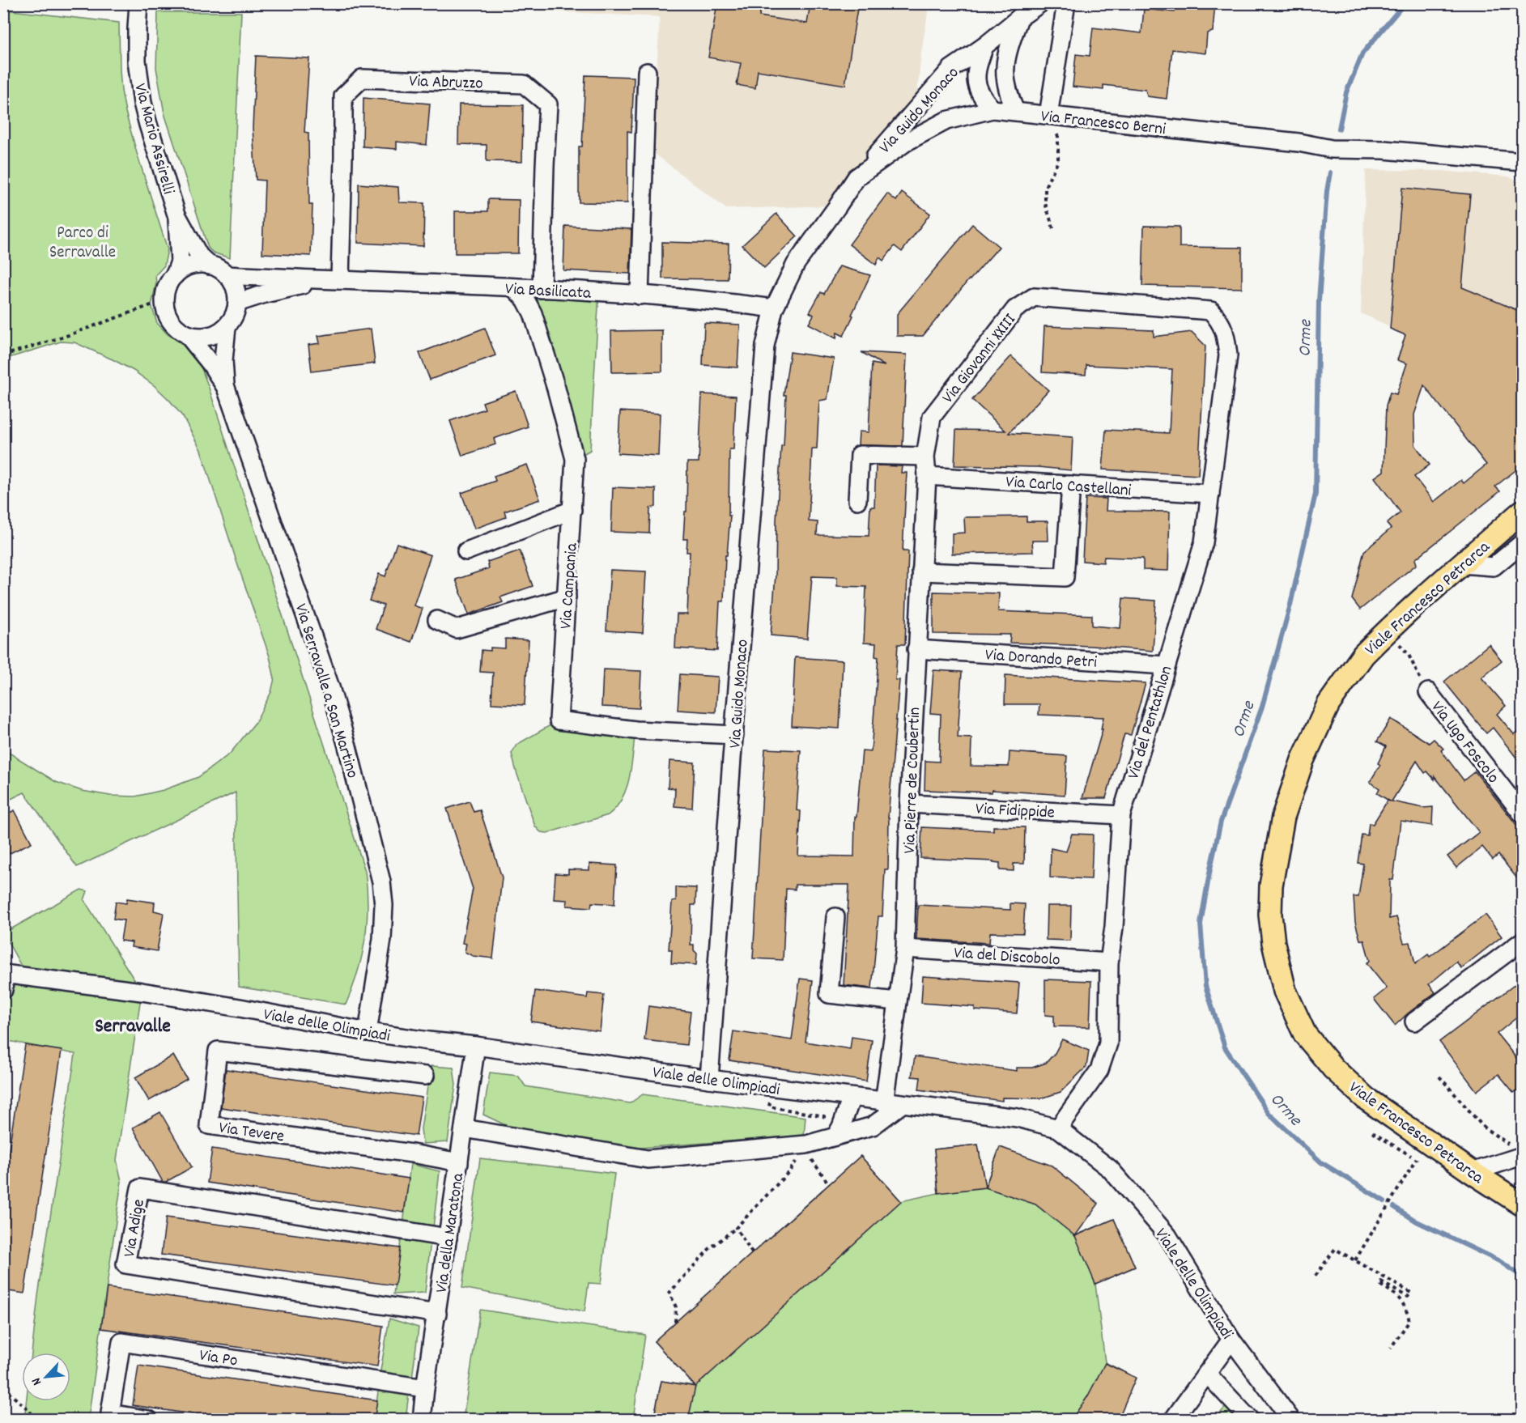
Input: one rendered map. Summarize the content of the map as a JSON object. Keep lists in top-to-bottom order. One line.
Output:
{"streets":{"main road":["Viale Francesco Petrarca"],"street":["Via Abruzzo","Via Guido Monaco","Via Francesco Berni","Via Mario Assirelli","Via Basilicata","Via Giovanni XXIII","Via Carlo Castellani","Via Campania","Via Dorando Petri","Via Serravalle a San Martino","Via del Pentathlon","Via Ugo Foscolo","Via Pierre de Coubertin","Via Fidippide","Via del Discobolo","Viale delle Olimpiadi","Via Tevere","Via Adige","Via della Maratona","Via Po"]},"crossings":[["Via Abruzzo","Via Basilicata"],["Via Guido Monaco","Via Francesco Berni"],["Via Guido Monaco","Via Basilicata"],["Via Guido Monaco","Via Campania"],["Via Guido Monaco","Viale delle Olimpiadi"],["Via Francesco Berni","Via Basilicata"],["Via Basilicata","Via Campania"],["Via Giovanni XXIII","Via del Pentathlon"],["Via Giovanni XXIII","Via Pierre de Coubertin"],["Via Carlo Castellani","Via del Pentathlon"],["Via Carlo Castellani","Via Pierre de Coubertin"],["Via Dorando Petri","Via del Pentathlon"],["Via Dorando Petri","Via Pierre de Coubertin"],["Via Serravalle a San Martino","Viale delle Olimpiadi"],["Via del Pentathlon","Via Fidippide"],["Via del Pentathlon","Via del Discobolo"],["Via del Pentathlon","Viale delle Olimpiadi"],["Via Pierre de Coubertin","Via Fidippide"],["Via Pierre de Coubertin","Via del Discobolo"],["Via Pierre de Coubertin","Viale delle Olimpiadi"],["Viale delle Olimpiadi","Via della Maratona"],["Via Tevere","Via della Maratona"],["Via Adige","Via della Maratona"],["Via della Maratona","Via Po"]],"districts":["Serravalle"],"water":["Orme"],"parks":["Parco di Serravalle"],"north":"bottom left"}
